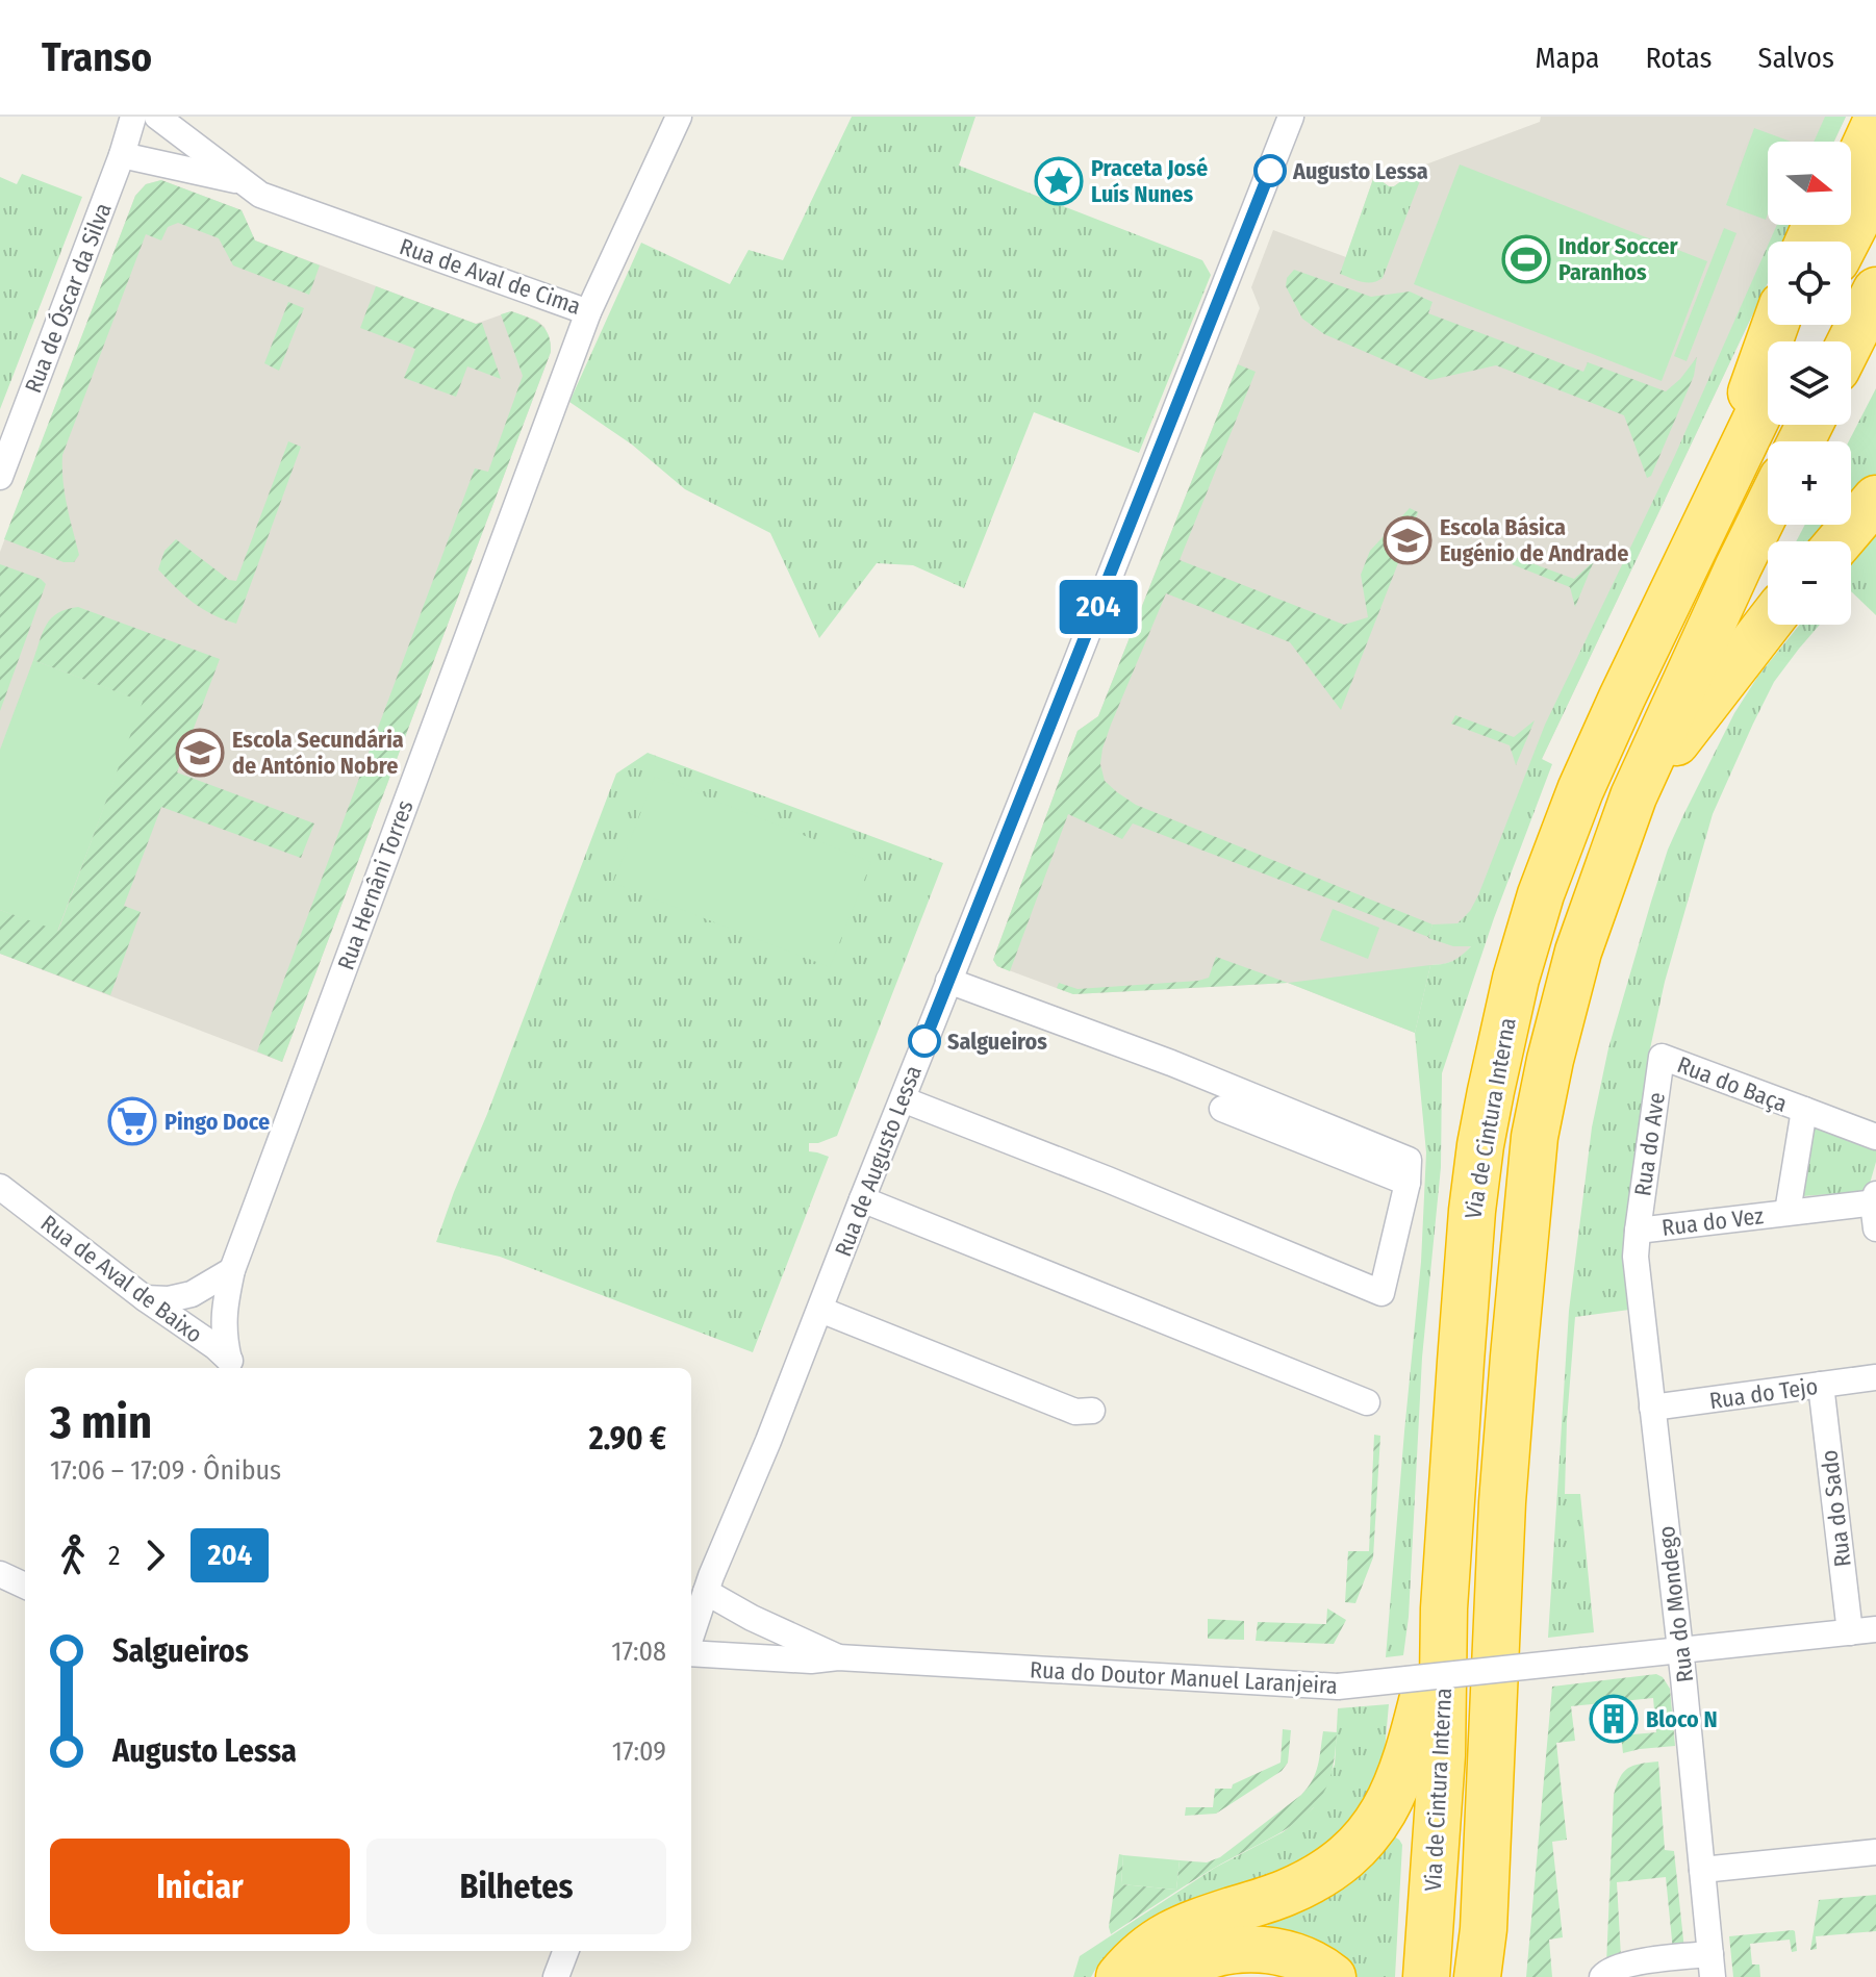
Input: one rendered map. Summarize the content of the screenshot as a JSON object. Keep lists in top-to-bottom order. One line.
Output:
{"streets":{"highway":["Via de Cintura Interna"],"street":["Rua de Aval de Cima","Rua de Óscar da Silva","Rua Hernâni Torres","Rua do Baça","Rua do Ave","Rua de Augusto Lessa","Rua do Vez","Rua de Aval de Baixo","Rua do Tejo","Rua do Sado","Rua do Mondego","Rua do Doutor Manuel Laranjeira"]},"crossings":[["Rua de Aval de Cima","Rua de Óscar da Silva"],["Rua de Aval de Cima","Rua Hernâni Torres"],["Rua Hernâni Torres","Rua de Aval de Baixo"],["Rua do Baça","Rua do Ave"],["Rua do Ave","Rua do Vez"],["Rua do Ave","Rua do Mondego"],["Rua de Augusto Lessa","Rua do Doutor Manuel Laranjeira"],["Rua do Vez","Rua do Mondego"],["Rua do Tejo","Rua do Sado"],["Rua do Tejo","Rua do Mondego"],["Rua do Sado","Rua do Doutor Manuel Laranjeira"],["Rua do Mondego","Rua do Doutor Manuel Laranjeira"]],"places":{"other":["Augusto Lessa","Salgueiros"],"place":["Praceta José Luís Nunes"],"sports":["Indor Soccer Paranhos"],"school or university":["Escola Básica Eugénio de Andrade","Escola Secundária de António Nobre"],"supermarket":["Pingo Doce"],"building":["Bloco N"]},"lines":["bus line 204"],"north":"right","page":{"header":"Transo","nav":["Mapa","Rotas","Salvos"],"on_map":"204","map_buttons":["+","−"],"heading":["3 min","17:06 – 17:09 · Ônibus","2.90 €"],"legs":["2","204"],"list":[{"name":"Salgueiros","value":"17:08"},{"name":"Augusto Lessa","value":"17:09"}],"buttons":["Iniciar","Bilhetes"]}}
